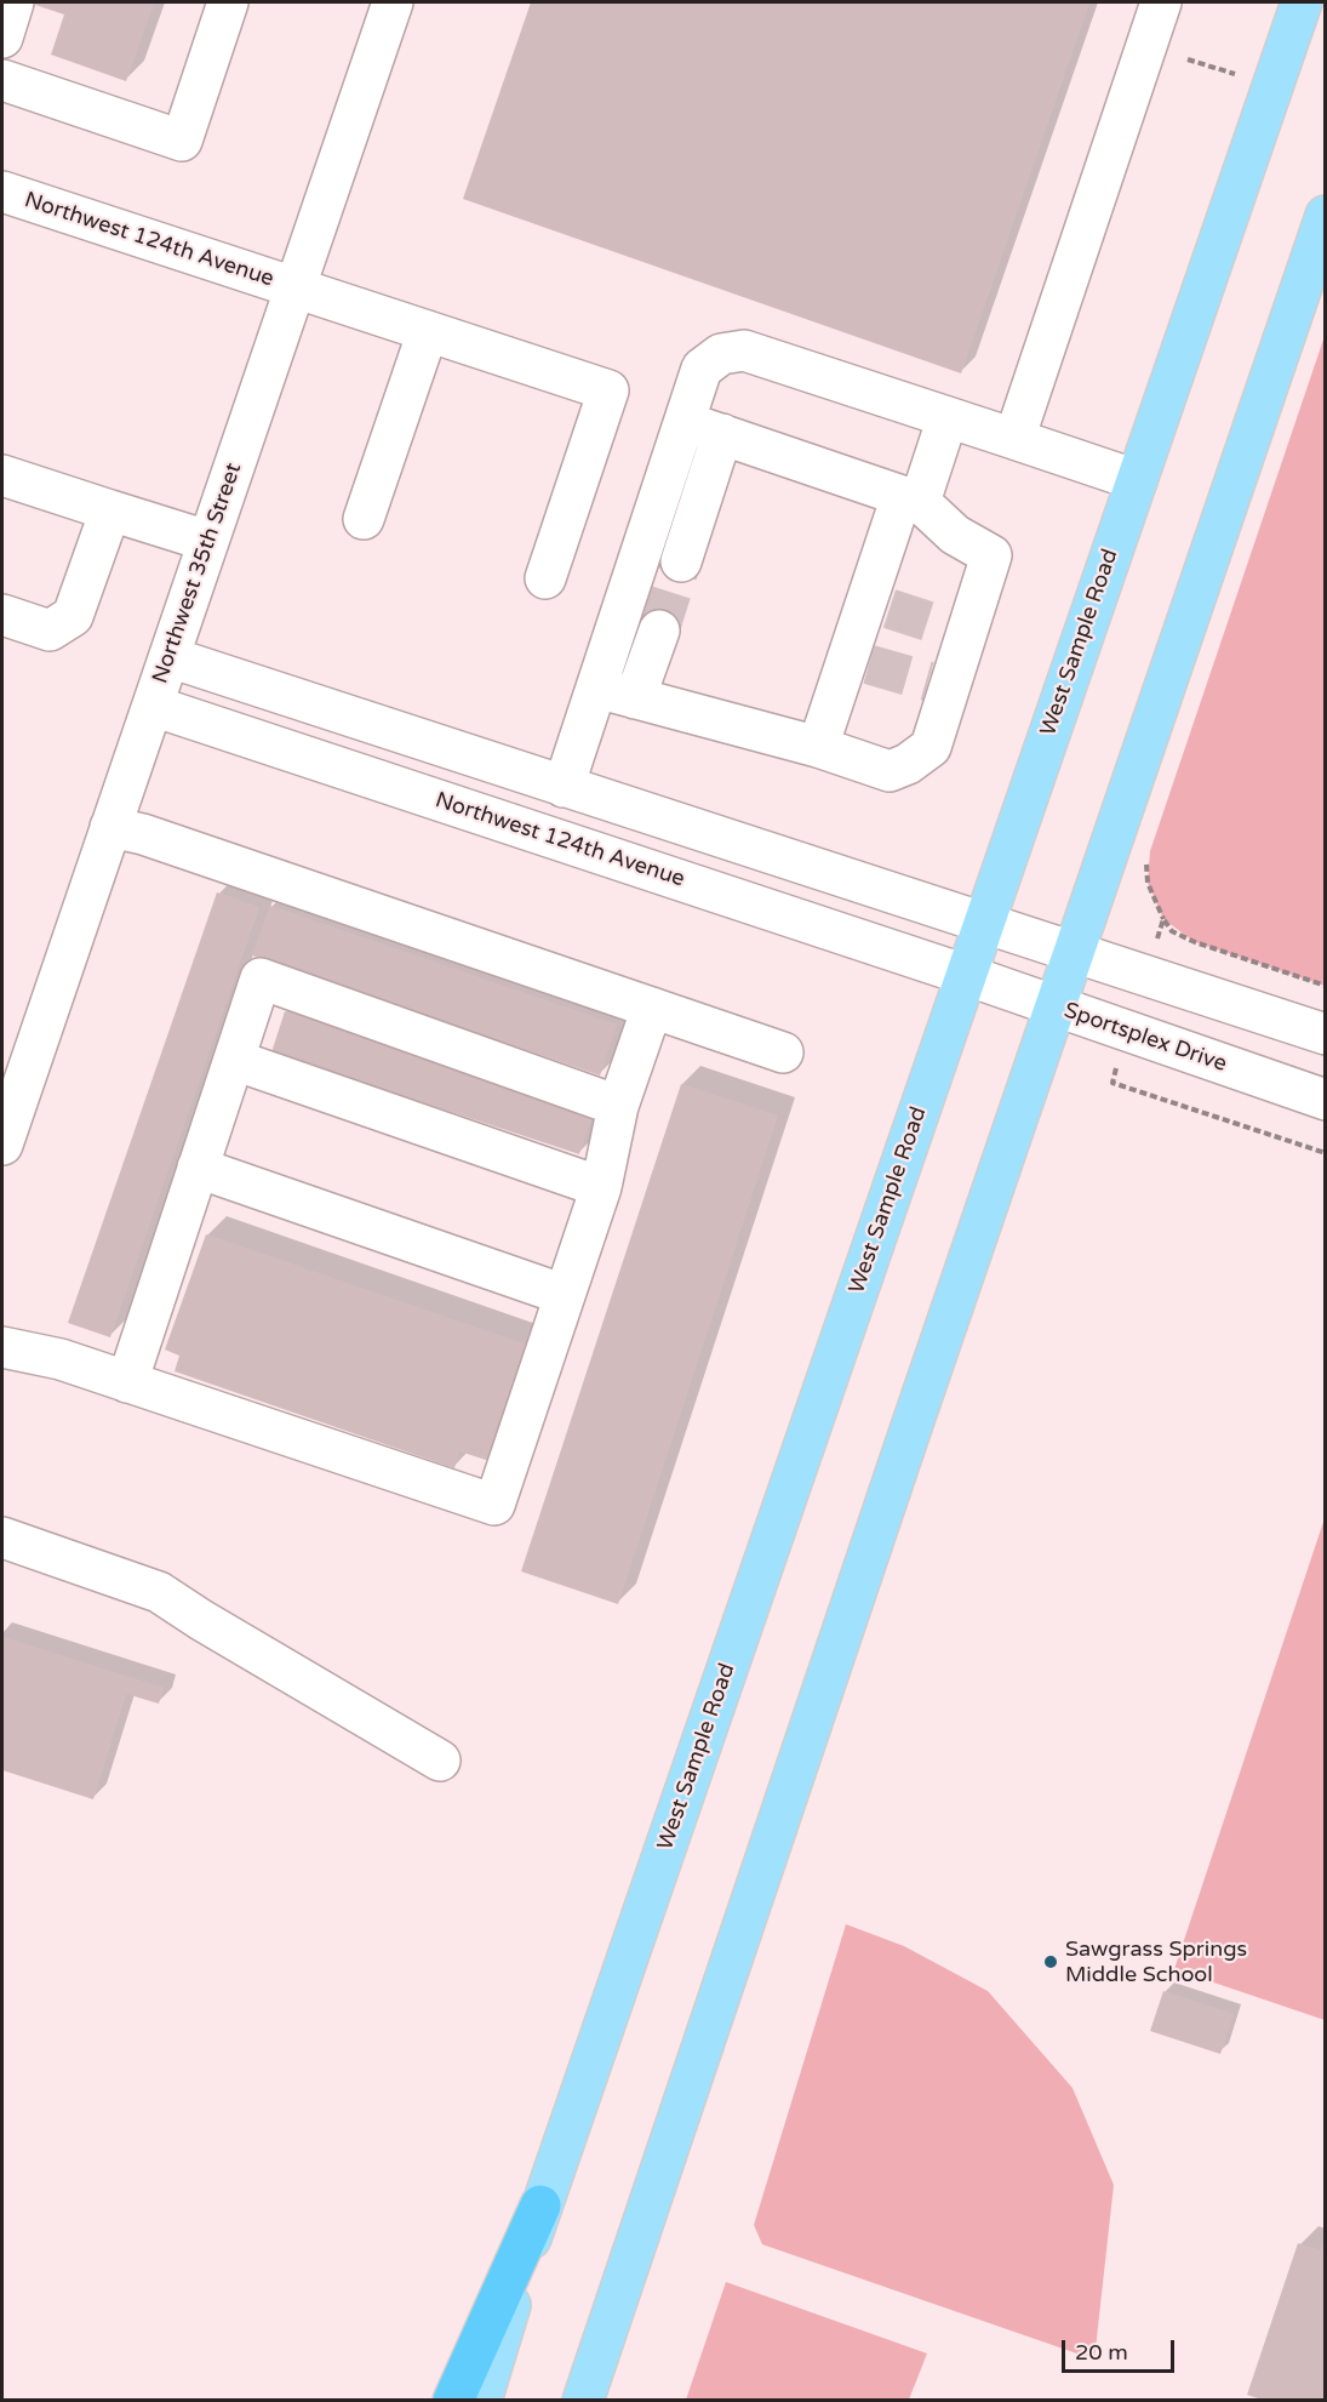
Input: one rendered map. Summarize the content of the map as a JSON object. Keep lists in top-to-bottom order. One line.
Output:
{"streets":{"main road":["West Sample Road"],"street":["Northwest 124th Avenue","Northwest 35th Street","Sportsplex Drive"]},"crossings":[["Northwest 124th Avenue","Northwest 35th Street"],["Northwest 124th Avenue","West Sample Road"],["Northwest 124th Avenue","Sportsplex Drive"],["West Sample Road","Sportsplex Drive"]],"places":["Sawgrass Springs Middle School"],"scale_bar":"20 m"}
